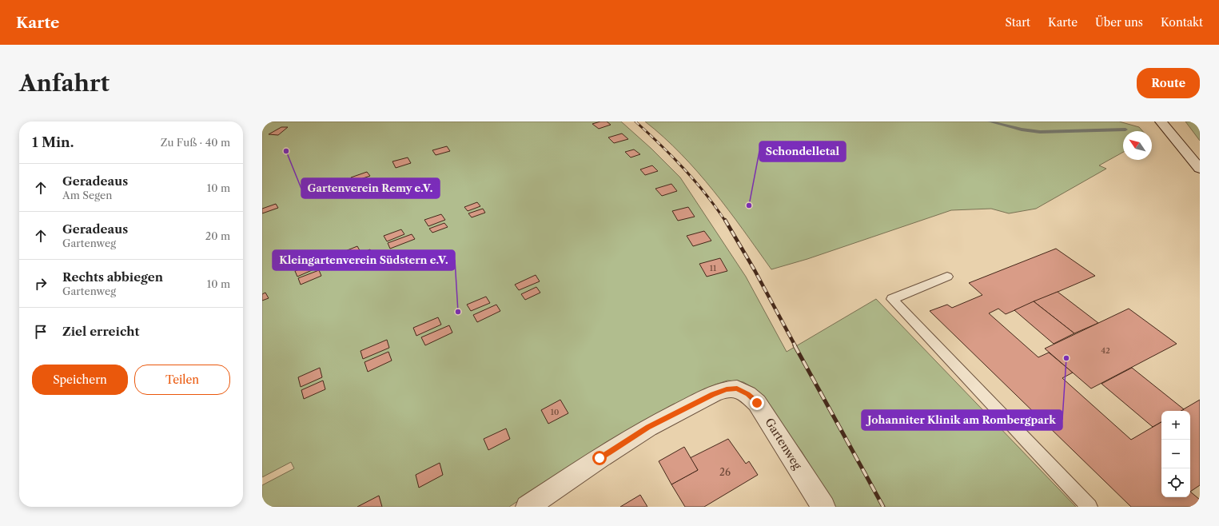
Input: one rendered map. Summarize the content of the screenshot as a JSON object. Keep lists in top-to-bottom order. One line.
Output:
{"streets":{"street":["Gartenweg"]},"places":["Gartenverein Remy e.V.","Schondelletal","Kleingartenverein Südstern e.V.","Johanniter Klinik am Rombergpark"],"house_numbers":["11","42","10","26"],"north":"top left","page":{"header":"Karte","nav":["Start","Karte","Über uns","Kontakt"],"buttons":["Route",["Speichern","Teilen"]],"title":"Anfahrt","heading":["1 Min.","Zu Fuß · 40 m"],"list":[["Geradeaus","Am Segen","10 m"],["Geradeaus","Gartenweg","20 m"],["Rechts abbiegen","Gartenweg","10 m"],"Ziel erreicht"],"map_buttons":["+","−"]}}
